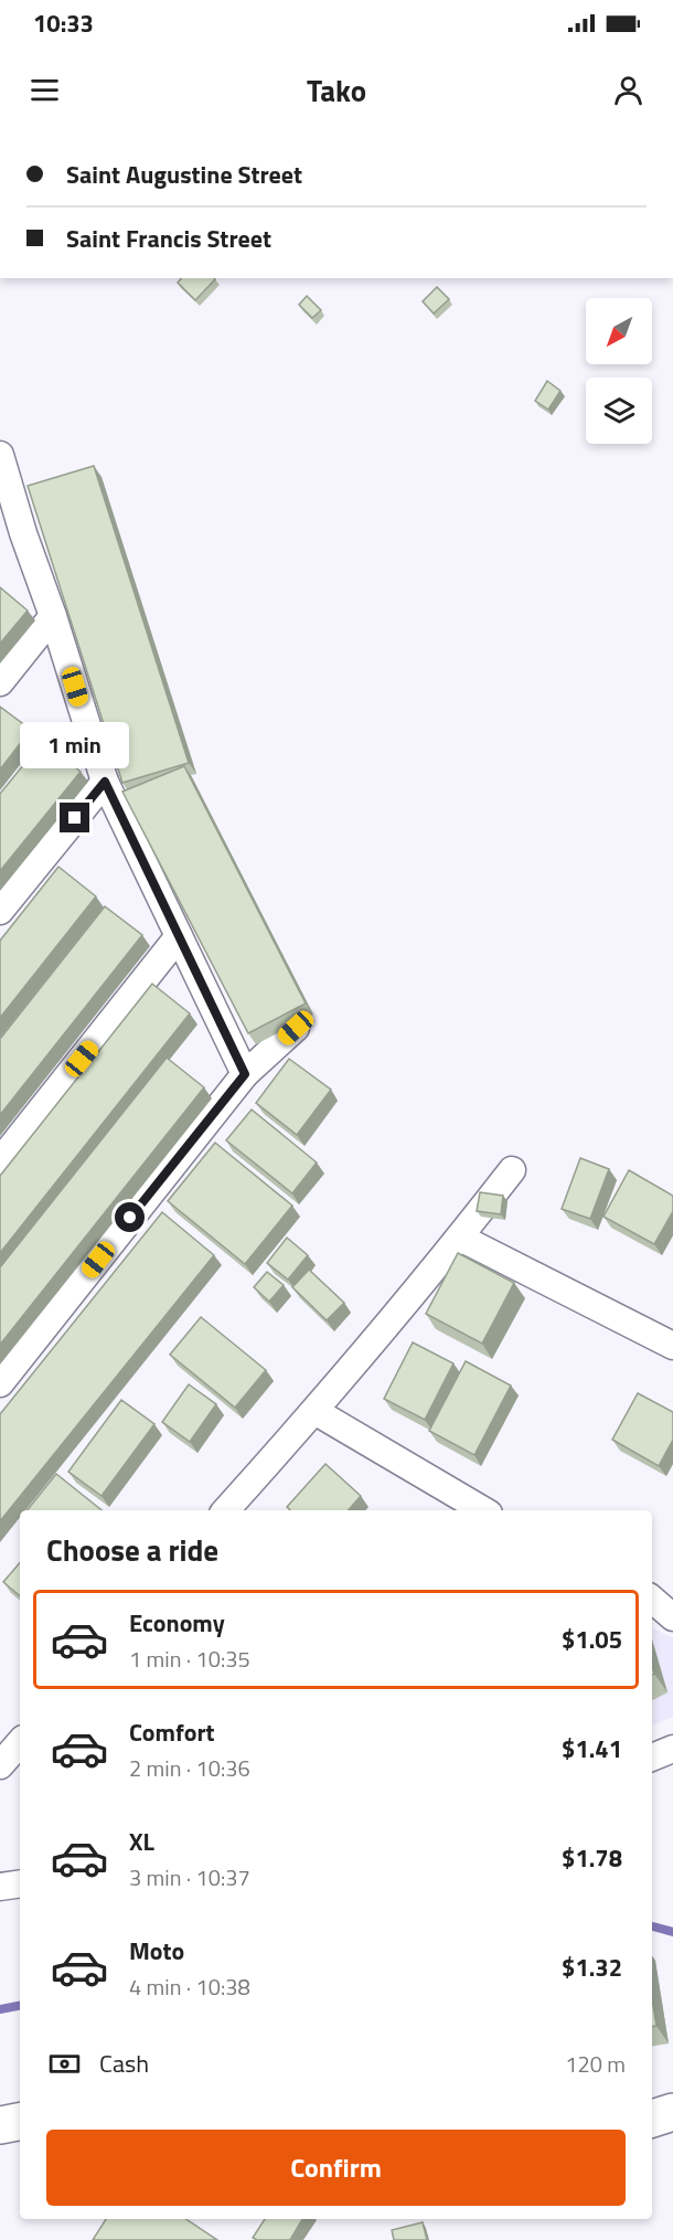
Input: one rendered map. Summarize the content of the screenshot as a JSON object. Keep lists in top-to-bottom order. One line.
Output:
{"north":"bottom left","page":{"status":"10:33","header":"Tako","banner":["Saint Augustine Street","Saint Francis Street"],"bubble":"1 min","heading":"Choose a ride","list":[{"name":"Economy","note":"1 min · 10:35","value":"$1.05"},{"name":"Comfort","note":"2 min · 10:36","value":"$1.41"},{"name":"XL","note":"3 min · 10:37","value":"$1.78"},{"name":"Moto","note":"4 min · 10:38","value":"$1.32"}],"pay":["Cash","120 m"],"buttons":"Confirm"}}
